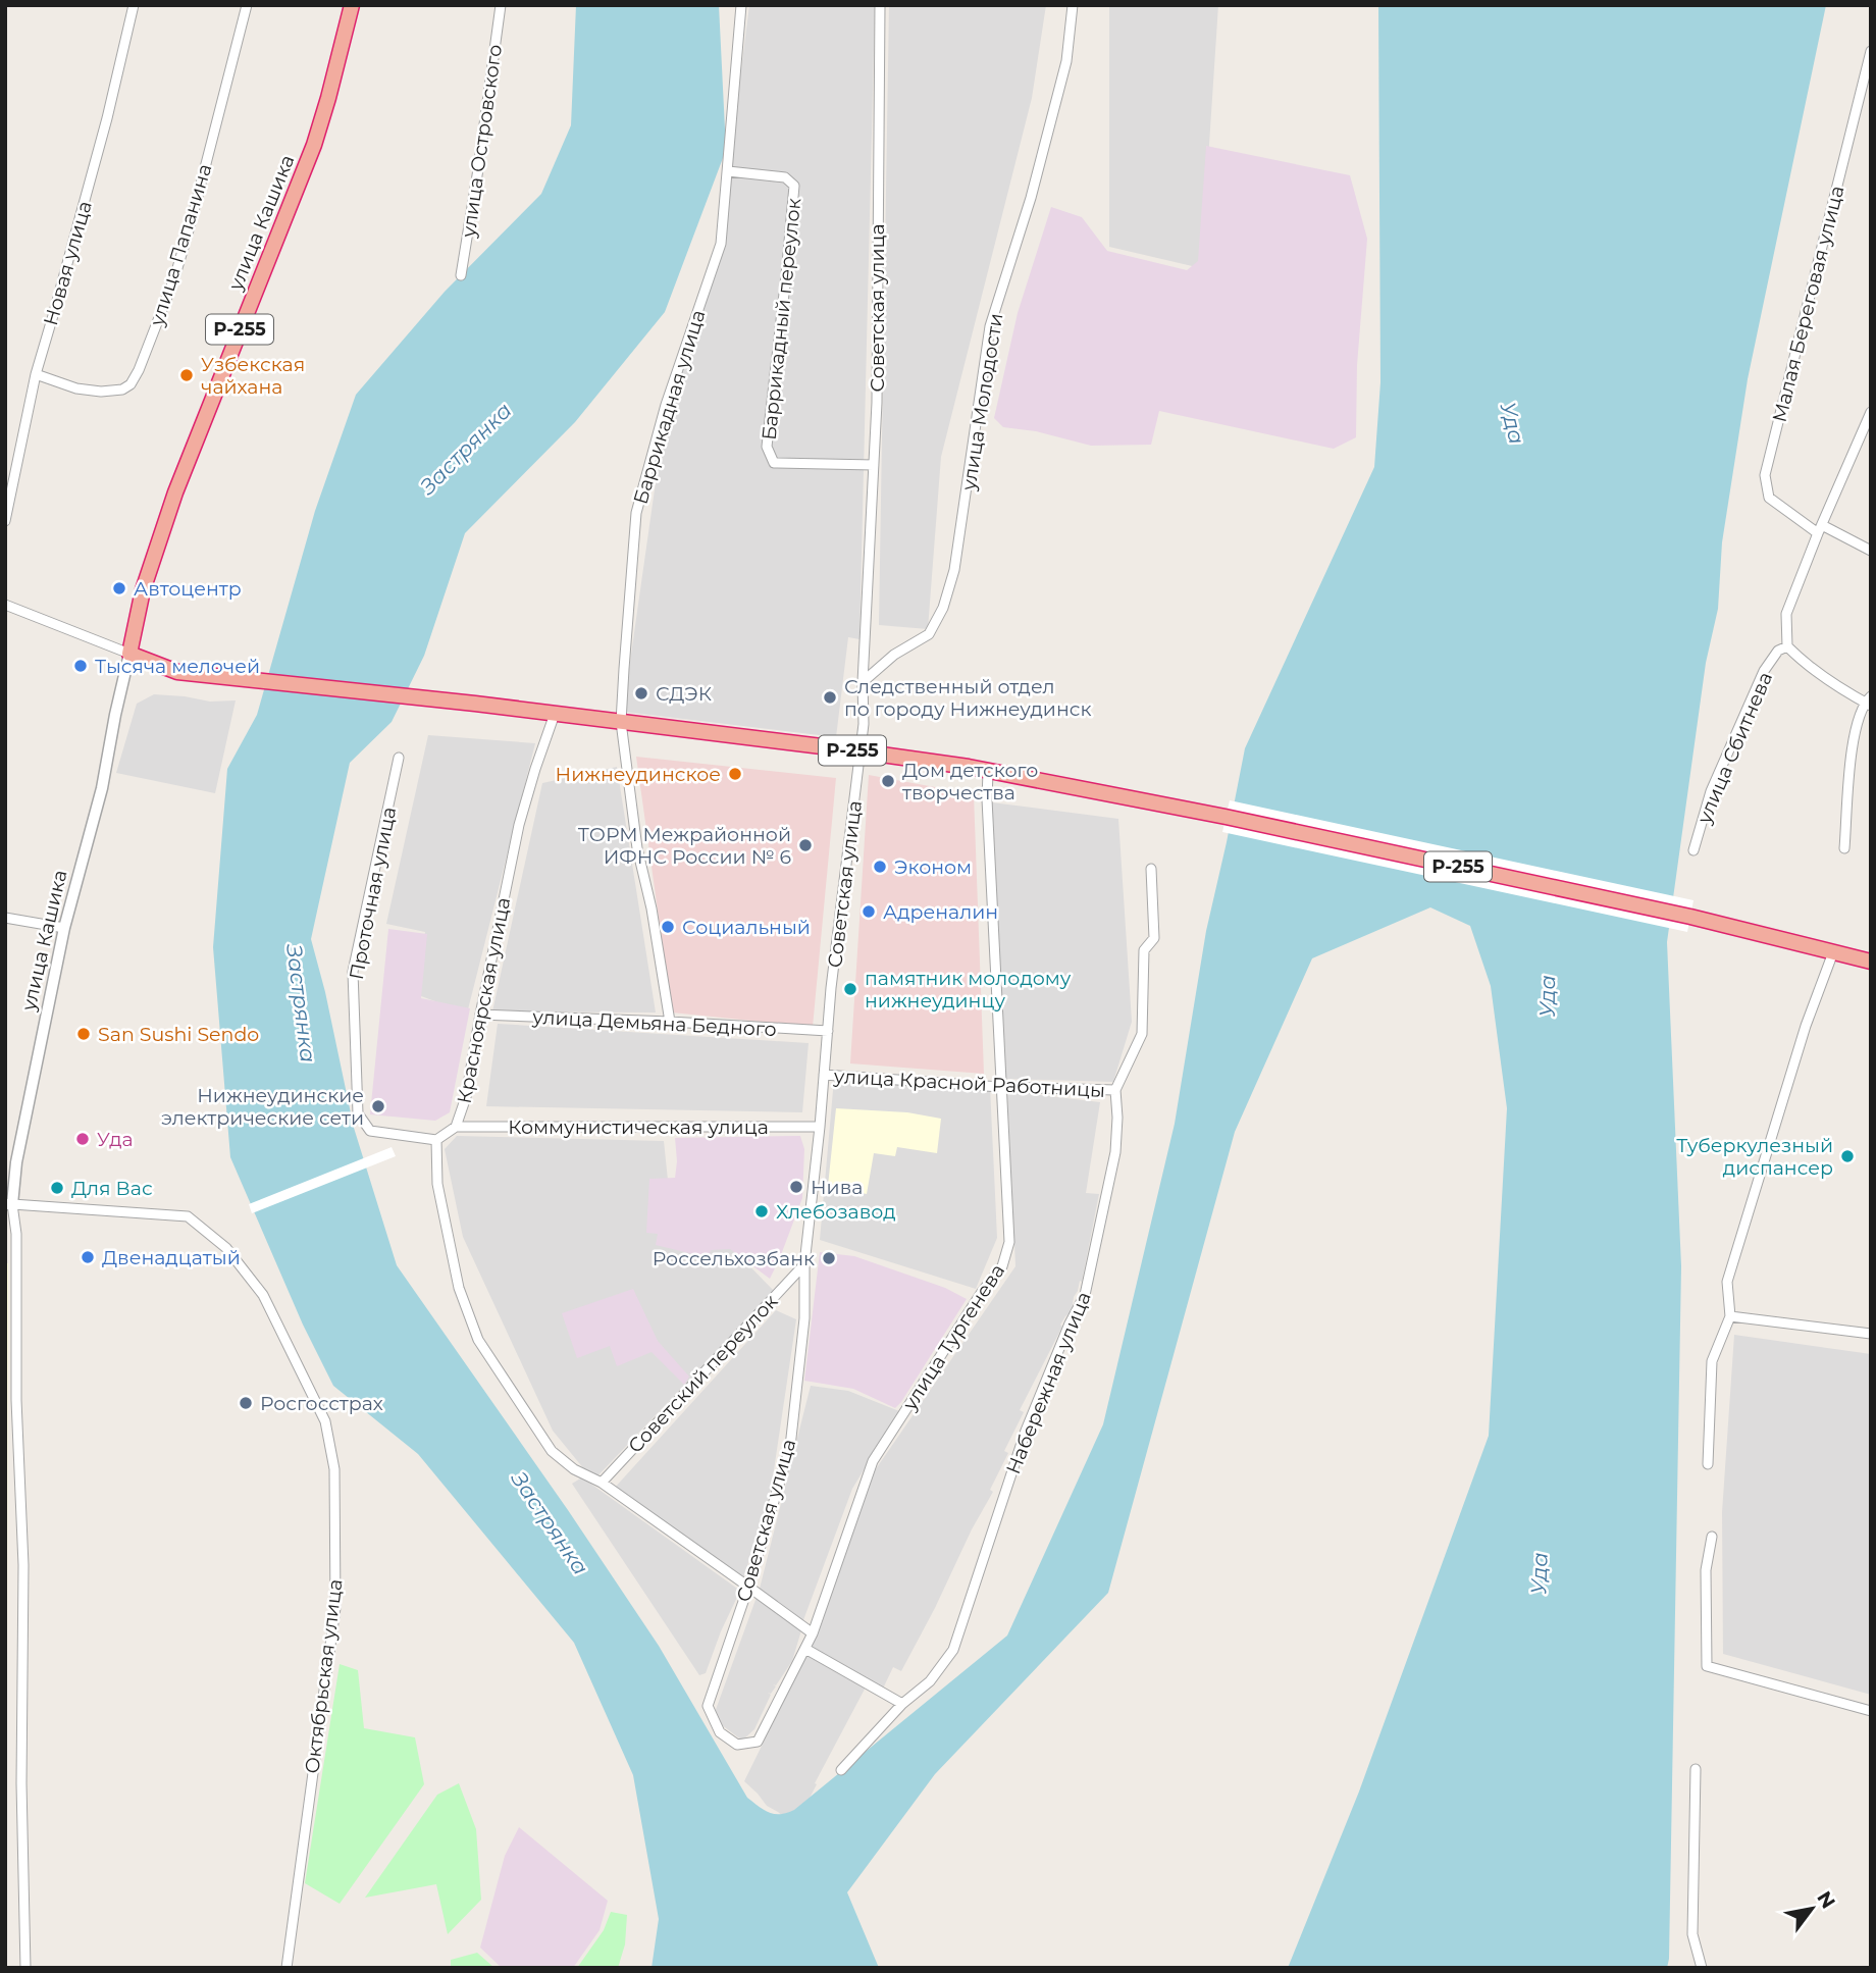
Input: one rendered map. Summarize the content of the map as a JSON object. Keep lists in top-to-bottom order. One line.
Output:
{"streets":{"highway":["улица Кашика","Р-255"],"street":["улица Островского","улица Папанина","Новая улица","Малая Береговая улица","Советская улица","Баррикадный переулок","улица Молодости","Баррикадная улица","улица Сбитнева","Проточная улица","Красноярская улица","улица Демьяна Бедного","улица Красной Работницы","Коммунистическая улица","улица Тургенева","Советский переулок","Набережная улица","Октябрьская улица"]},"crossings":[["улица Кашика","Р-255"],["улица Кашика","Октябрьская улица"],["улица Папанина","Новая улица"],["Советская улица","Баррикадный переулок"],["Советская улица","Р-255"],["Советская улица","улица Молодости"],["Советская улица","улица Демьяна Бедного"],["Советская улица","улица Красной Работницы"],["Советская улица","Коммунистическая улица"],["Советская улица","улица Тургенева"],["Советская улица","Советский переулок"],["Баррикадный переулок","Баррикадная улица"],["Р-255","Баррикадная улица"],["Р-255","Красноярская улица"],["Р-255","улица Тургенева"],["Баррикадная улица","улица Демьяна Бедного"],["Проточная улица","Красноярская улица"],["Красноярская улица","улица Демьяна Бедного"],["Красноярская улица","Коммунистическая улица"],["улица Красной Работницы","улица Тургенева"],["улица Красной Работницы","Набережная улица"]],"water":["Уда","Застрянка"],"places":["Узбекская чайхана","Автоцентр","Тысяча мелочей","СДЭК","Следственный отдел по городу Нижнеудинск","Нижнеудинское","Дом детского творчества","ТОРМ Межрайонной ИФНС России № 6","Эконом","Адреналин","Социальный","памятник молодому нижнеудинцу","San Sushi Sendo","Нижнеудинские электрические сети","Уда","Туберкулезный диспансер","Нива","Для Вас","Хлебозавод","Двенадцатый","Россельхозбанк","Росгосстрах"],"north":"top right"}
